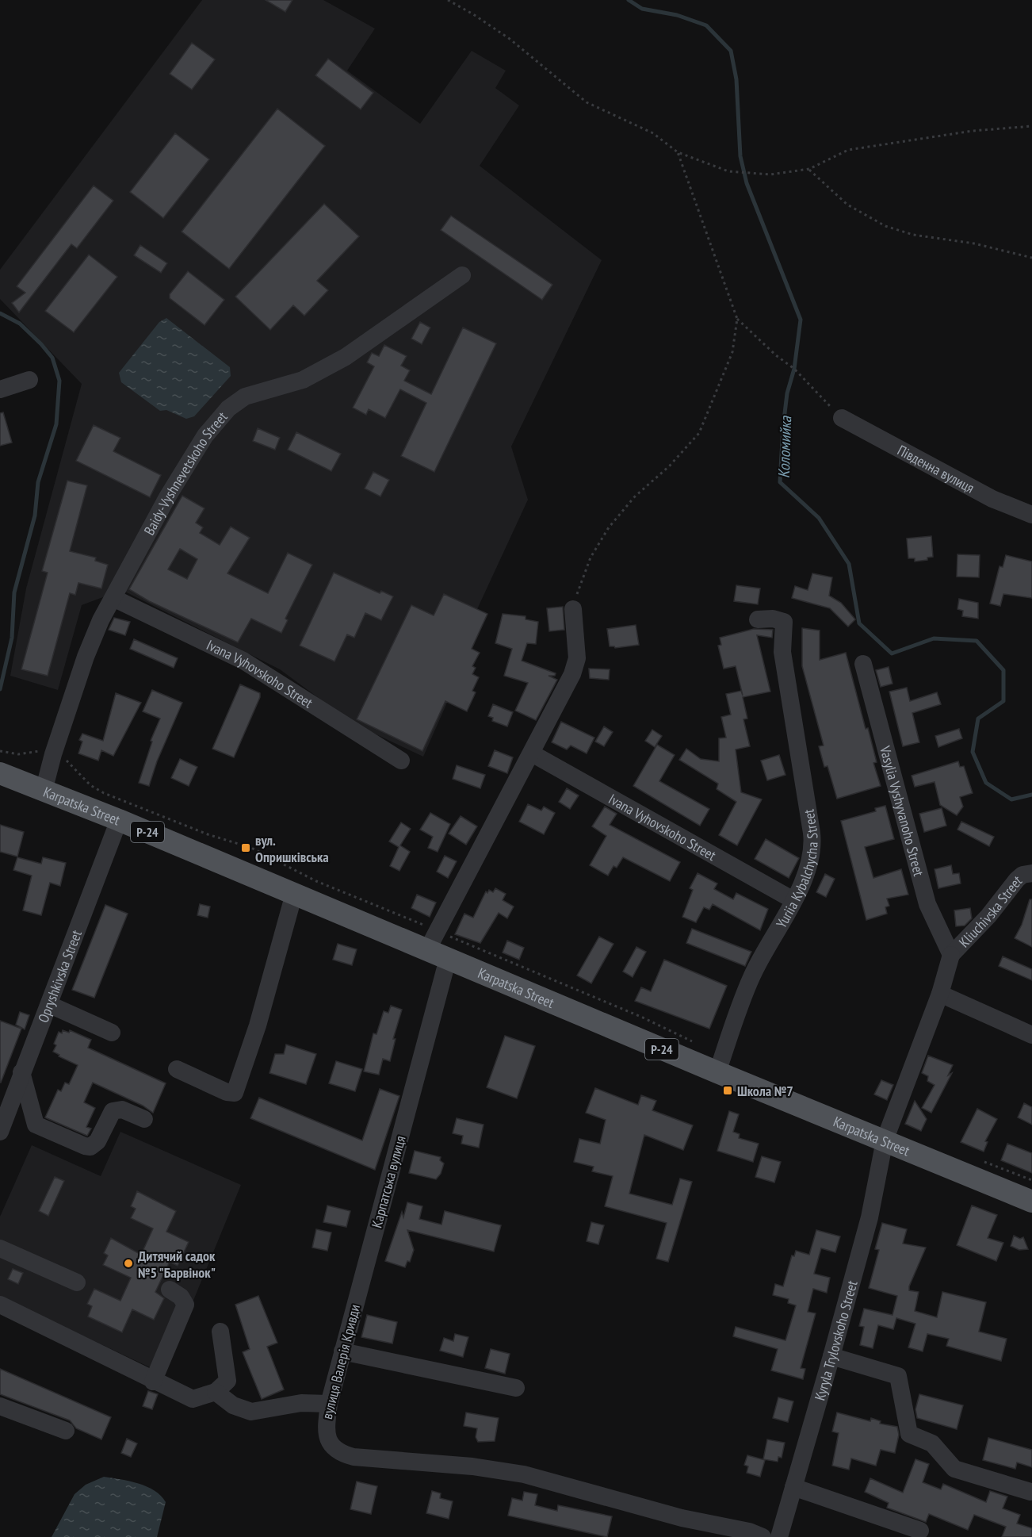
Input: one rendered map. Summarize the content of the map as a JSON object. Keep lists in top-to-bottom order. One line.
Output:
{"streets":{"main road":["Karpatska Street","Р-24"],"street":["Південна вулиця","Baidy-Vyshnevetskoho Street","Ivana Vyhovskoho Street","Vasylia Vyshyvanoho Street","Yuriia Kybalchycha Street","Kliuchivska Street","Opryshkivska Street","Kyryla Trylovskoho Street","вулиця Валерія Кривди"]},"crossings":[["Baidy-Vyshnevetskoho Street","Ivana Vyhovskoho Street"],["Baidy-Vyshnevetskoho Street","Karpatska Street"],["Ivana Vyhovskoho Street","Yuriia Kybalchycha Street"],["Karpatska Street","Yuriia Kybalchycha Street"],["Karpatska Street","Opryshkivska Street"],["Karpatska Street","Kyryla Trylovskoho Street"],["Karpatska Street","вулиця Валерія Кривди"],["Vasylia Vyshyvanoho Street","Kliuchivska Street"],["Vasylia Vyshyvanoho Street","Kyryla Trylovskoho Street"],["Kliuchivska Street","Kyryla Trylovskoho Street"]],"water":["Коломийка"],"places":{"transit":["вул. Опришківська","Школа №7"],"other":["Дитячий садок №5 \"Барвінок\""]}}
